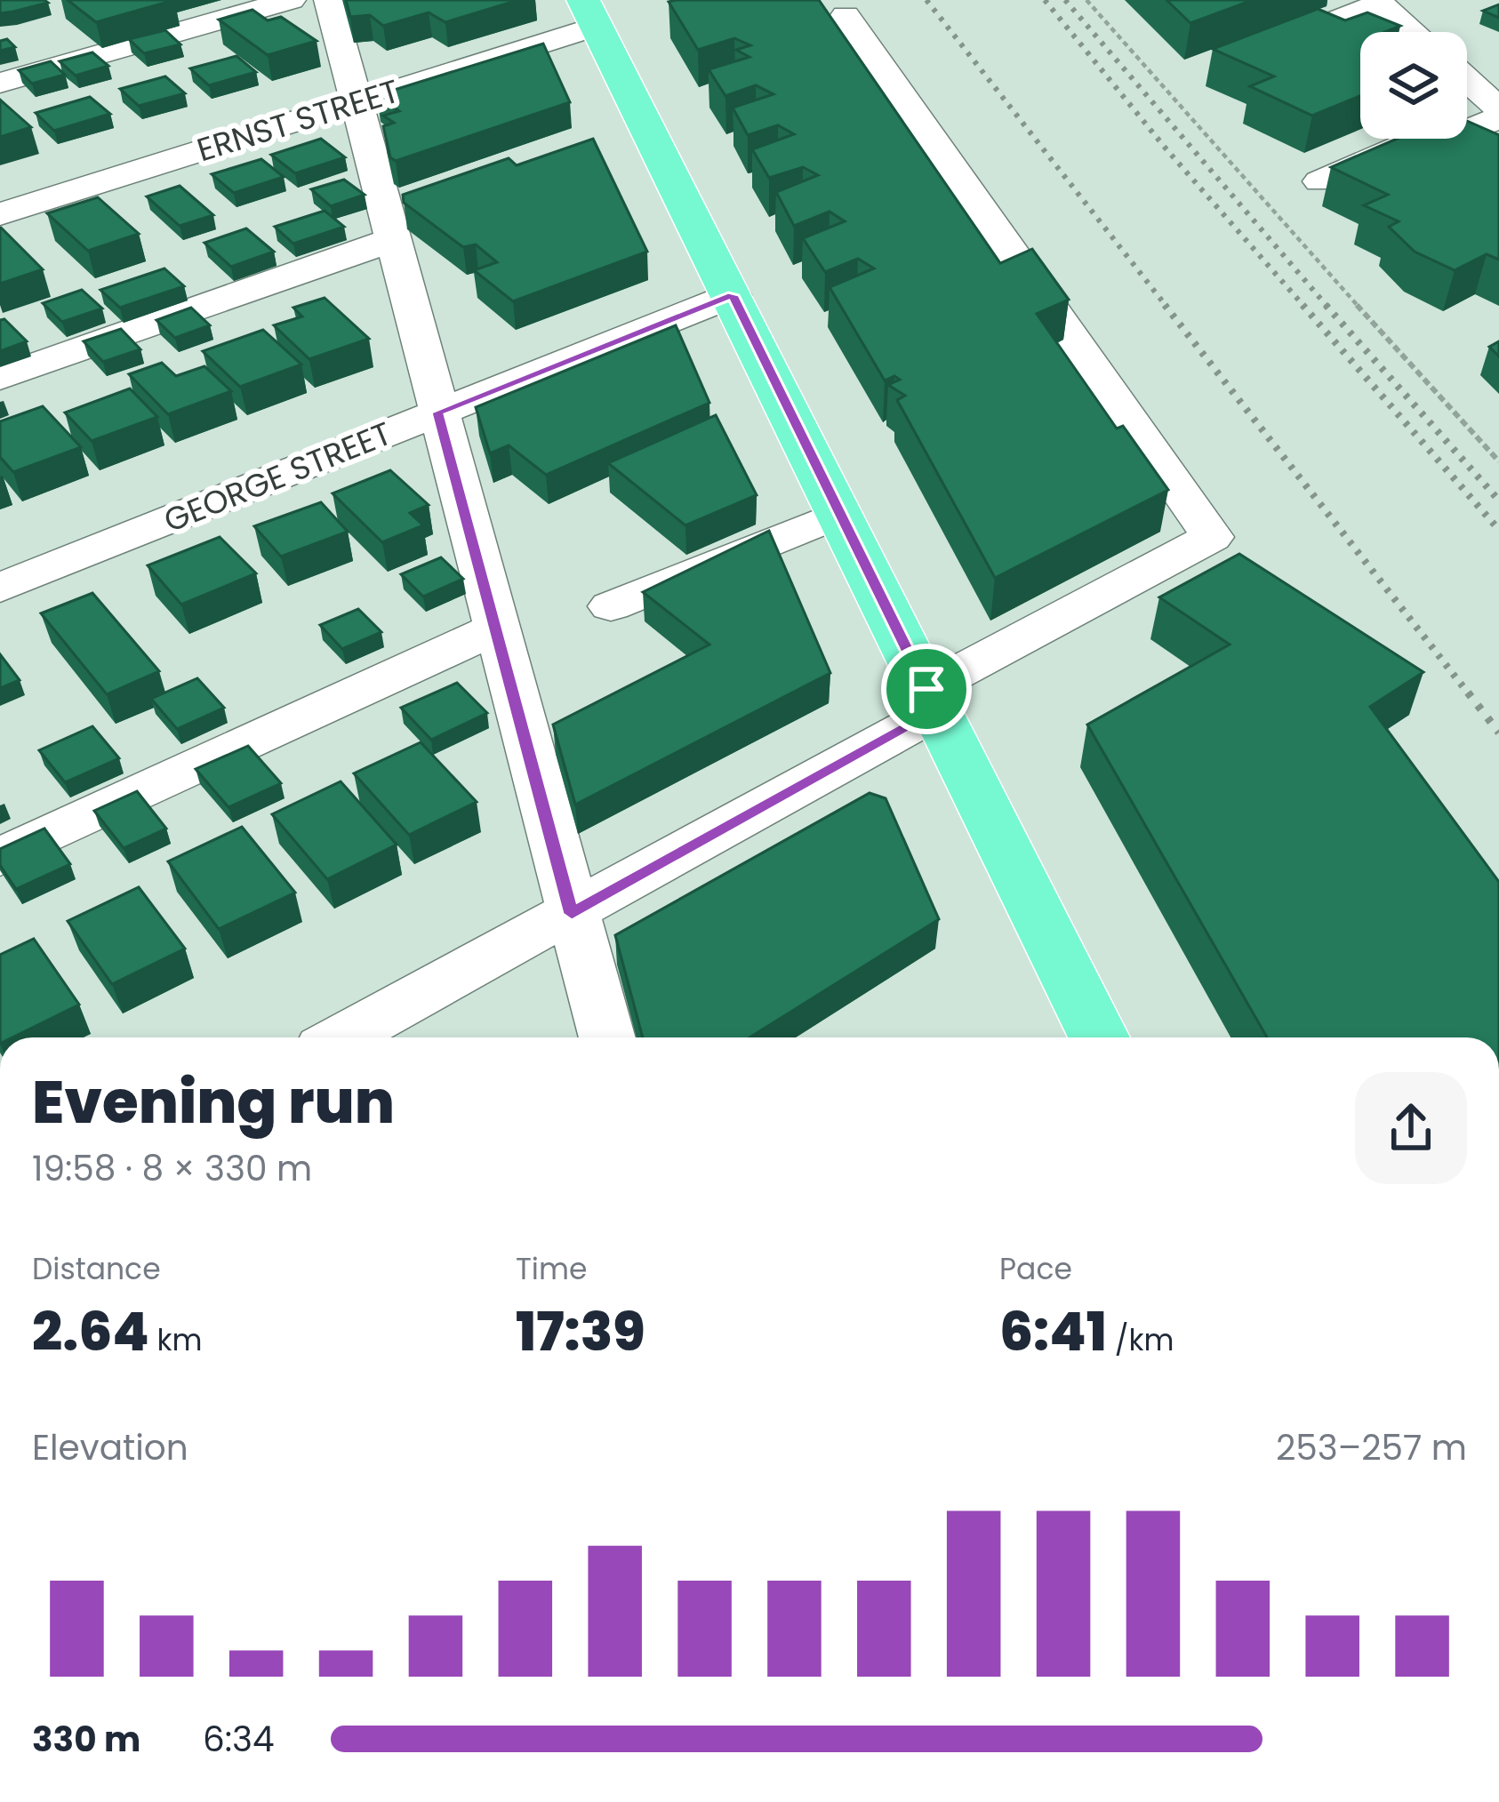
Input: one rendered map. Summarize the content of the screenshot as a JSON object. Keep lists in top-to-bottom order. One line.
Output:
{"streets":{"street":["ERNST STREET","GEORGE STREET"]},"page":{"heading":["Evening run","19:58 · 8 × 330 m"],"stats":[["Distance","2.64 km"],["Time","17:39"],["Pace","6:41 /km"]],"chart":["Elevation","253–257 m"],"list":[{"name":"330 m","note":"6:34"}]}}
